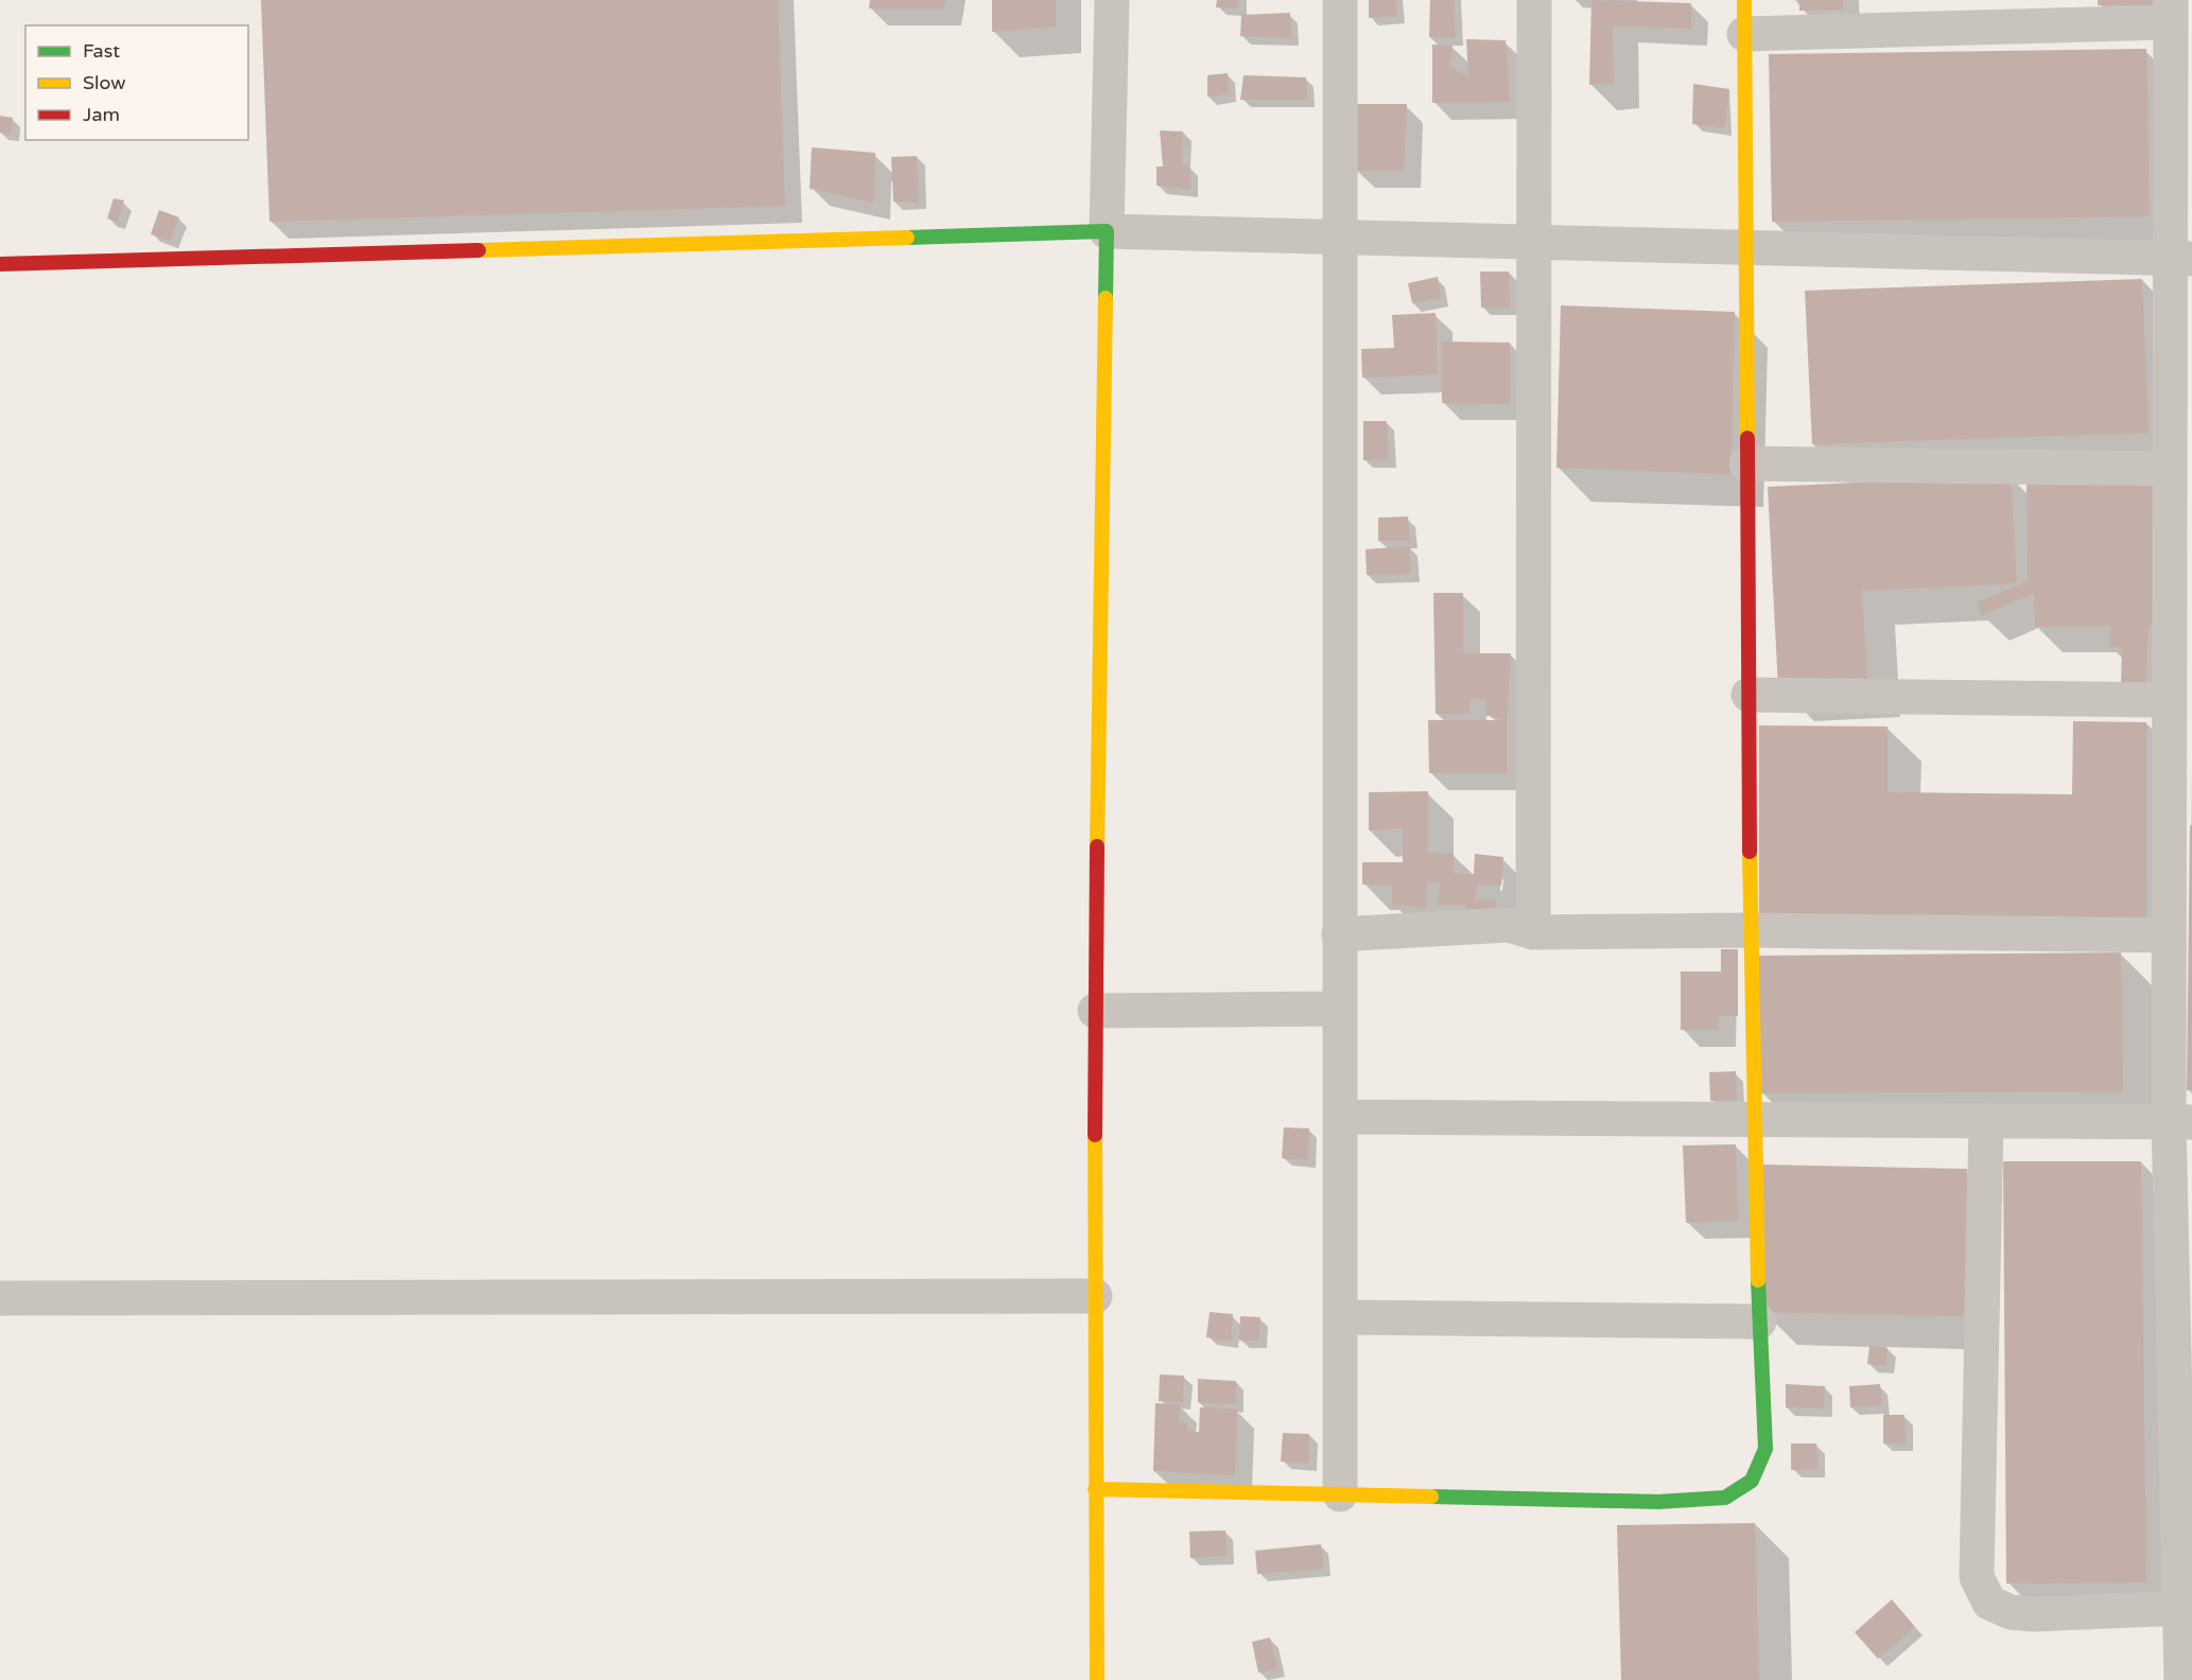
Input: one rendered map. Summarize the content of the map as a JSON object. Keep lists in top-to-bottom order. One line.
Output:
{"legend":["Fast","Slow","Jam"]}
